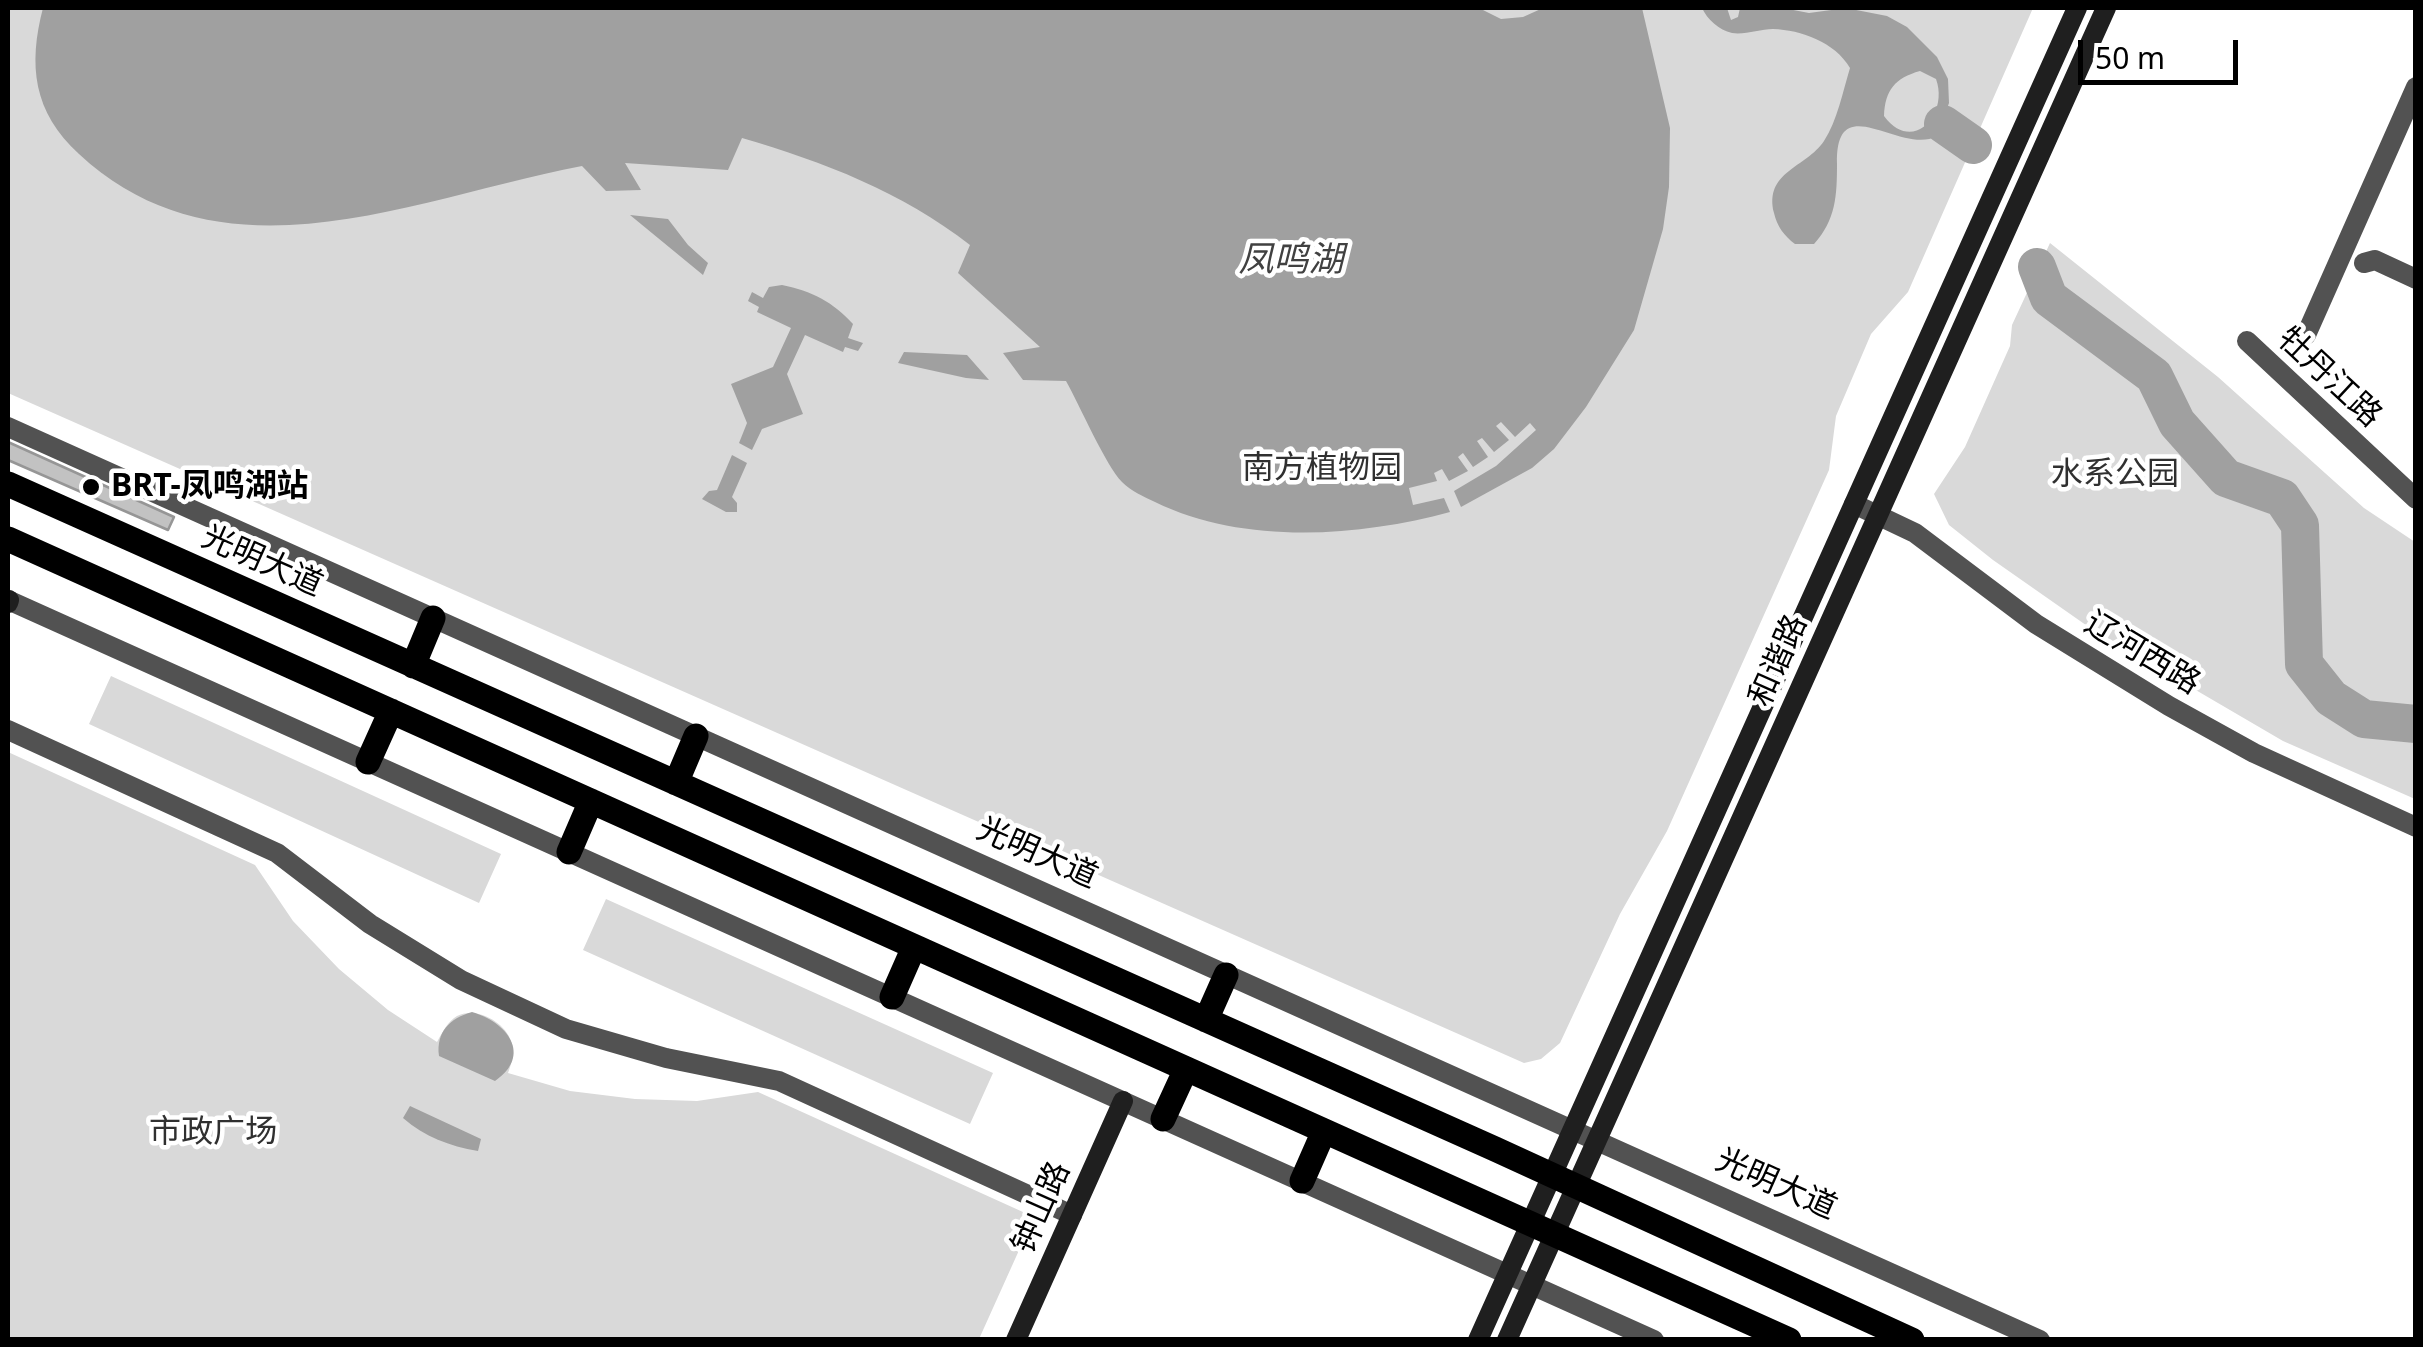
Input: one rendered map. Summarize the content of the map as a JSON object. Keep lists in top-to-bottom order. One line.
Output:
{"streets":{"main road":["光明大道","和谐路","钟山路"],"street":["牡丹江路","辽河西路"]},"crossings":[["光明大道","和谐路"],["辽河西路","和谐路"]],"water":["凤鸣湖"],"parks":["南方植物园","水系公园","市政广场"],"places":["BRT-凤鸣湖站"],"scale_bar":"50 m"}
